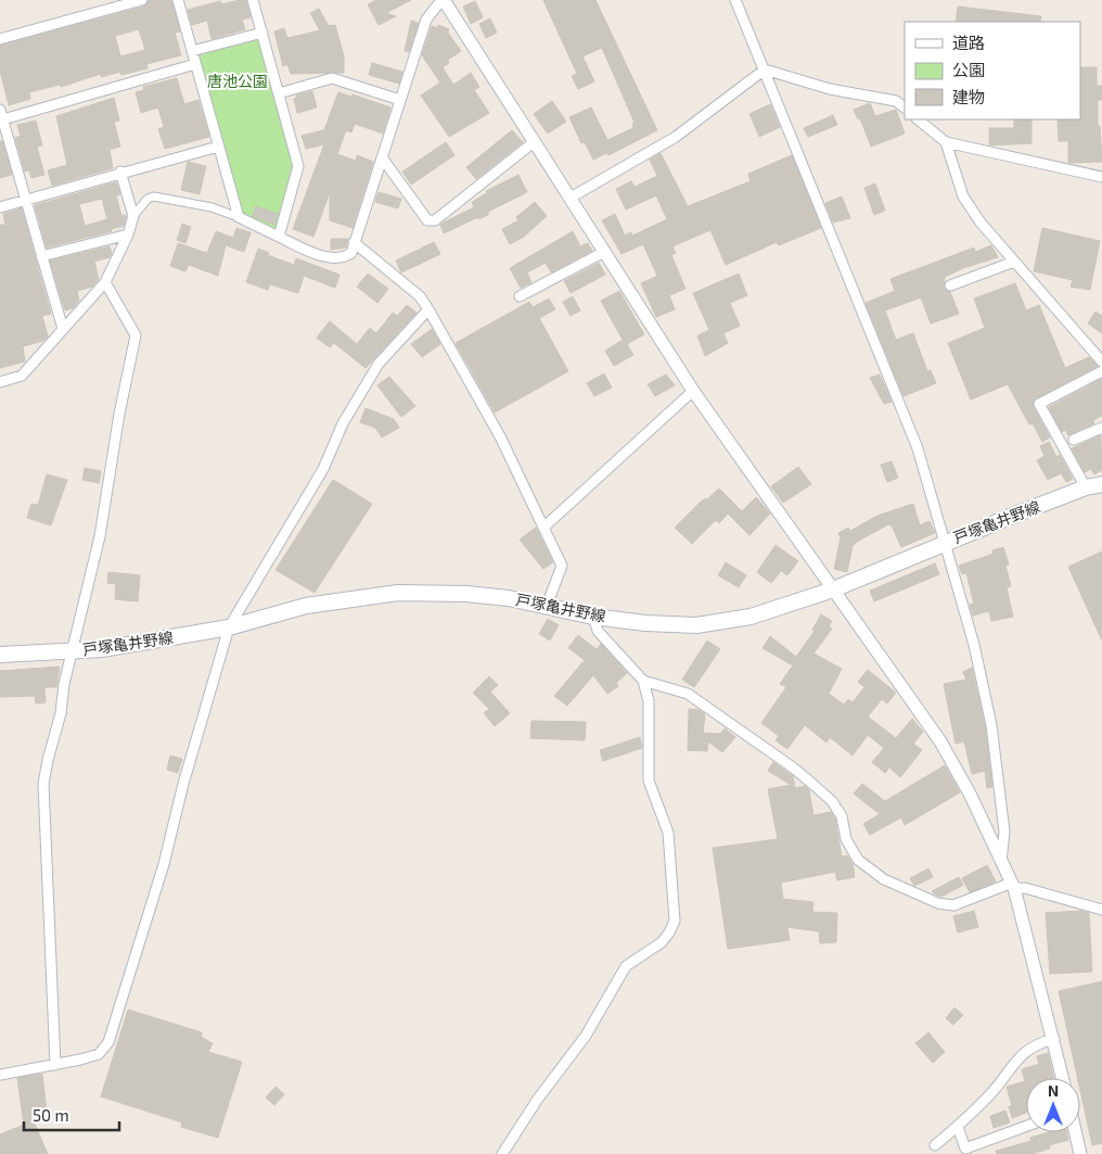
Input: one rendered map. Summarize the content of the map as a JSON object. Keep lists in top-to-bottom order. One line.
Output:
{"streets":{"main road":["戸塚亀井野線"]},"parks":["唐池公園"],"legend":["道路","公園","建物"],"scale_bar":"50 m","north":"top"}
